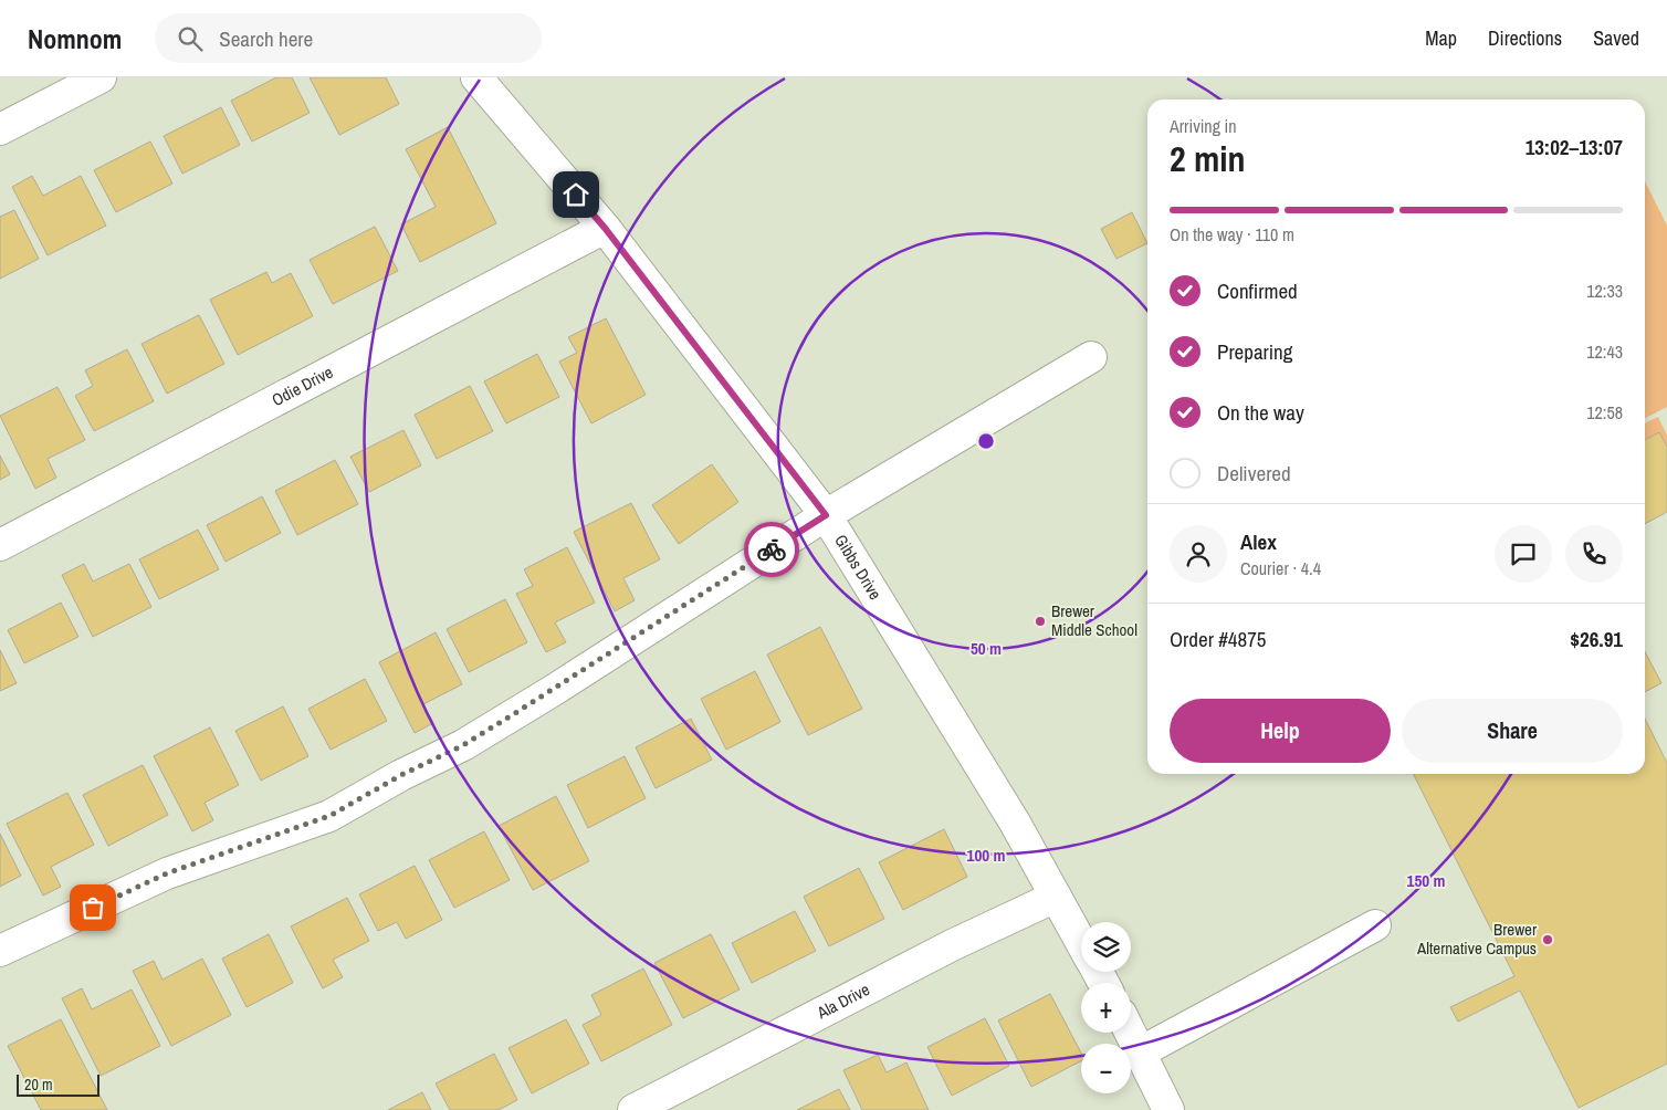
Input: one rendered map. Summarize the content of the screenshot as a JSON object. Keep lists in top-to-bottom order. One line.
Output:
{"streets":{"street":["Odie Drive","Gibbs Drive","Ala Drive"]},"crossings":[["Odie Drive","Gibbs Drive"],["Gibbs Drive","Ala Drive"]],"places":["Brewer Middle School","Brewer Alternative Campus"],"scale_bar":"20 m","page":{"header":"Nomnom","search":"Search here","nav":["Map","Directions","Saved"],"heading":["2 min","Arriving in","13:02–13:07"],"panel":["Alex","Courier · 4.4","Order #4875","$26.91"],"bar":"On the way · 110 m","list":[["Confirmed","12:33"],["Preparing","12:43"],["On the way","12:58"],"Delivered"],"buttons":["Help","Share"],"map_buttons":["+","−"],"scale":"20 m"},"rings":["50 m","100 m","150 m"]}
